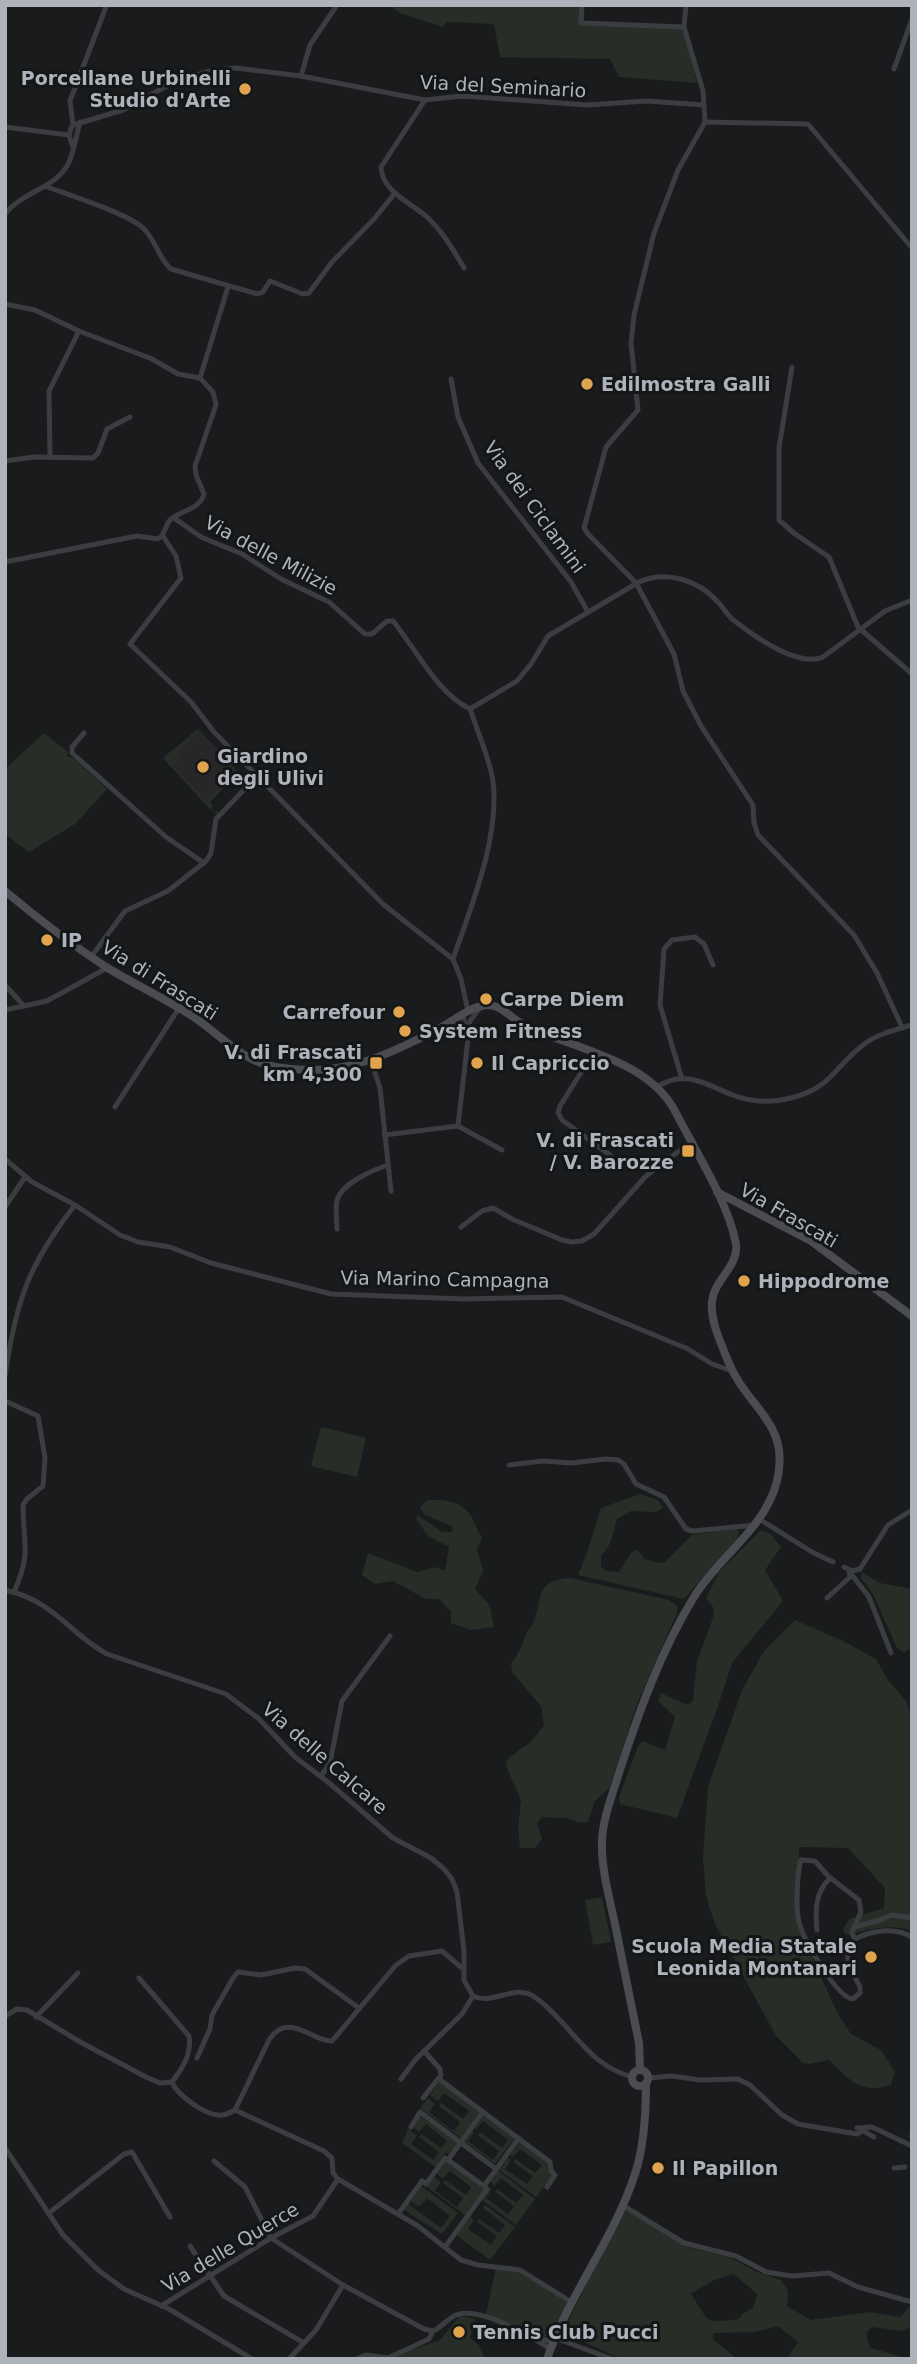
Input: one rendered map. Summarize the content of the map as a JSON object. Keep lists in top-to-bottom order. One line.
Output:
{"streets":{"main road":["Via di Frascati","Via Frascati"],"street":["Via del Seminario","Via dei Ciclamini","Via delle Milizie","Via Marino Campagna","Via delle Calcare","Via delle Querce"]},"places":{"other":["Porcellane Urbinelli Studio d'Arte","Edilmostra Galli","Giardino degli Ulivi","IP","Carpe Diem","Carrefour","System Fitness","Il Capriccio","Hippodrome","Scuola Media Statale Leonida Montanari","Il Papillon","Tennis Club Pucci"],"transit":["V. di Frascati km 4,300","V. di Frascati / V. Barozze"]}}
